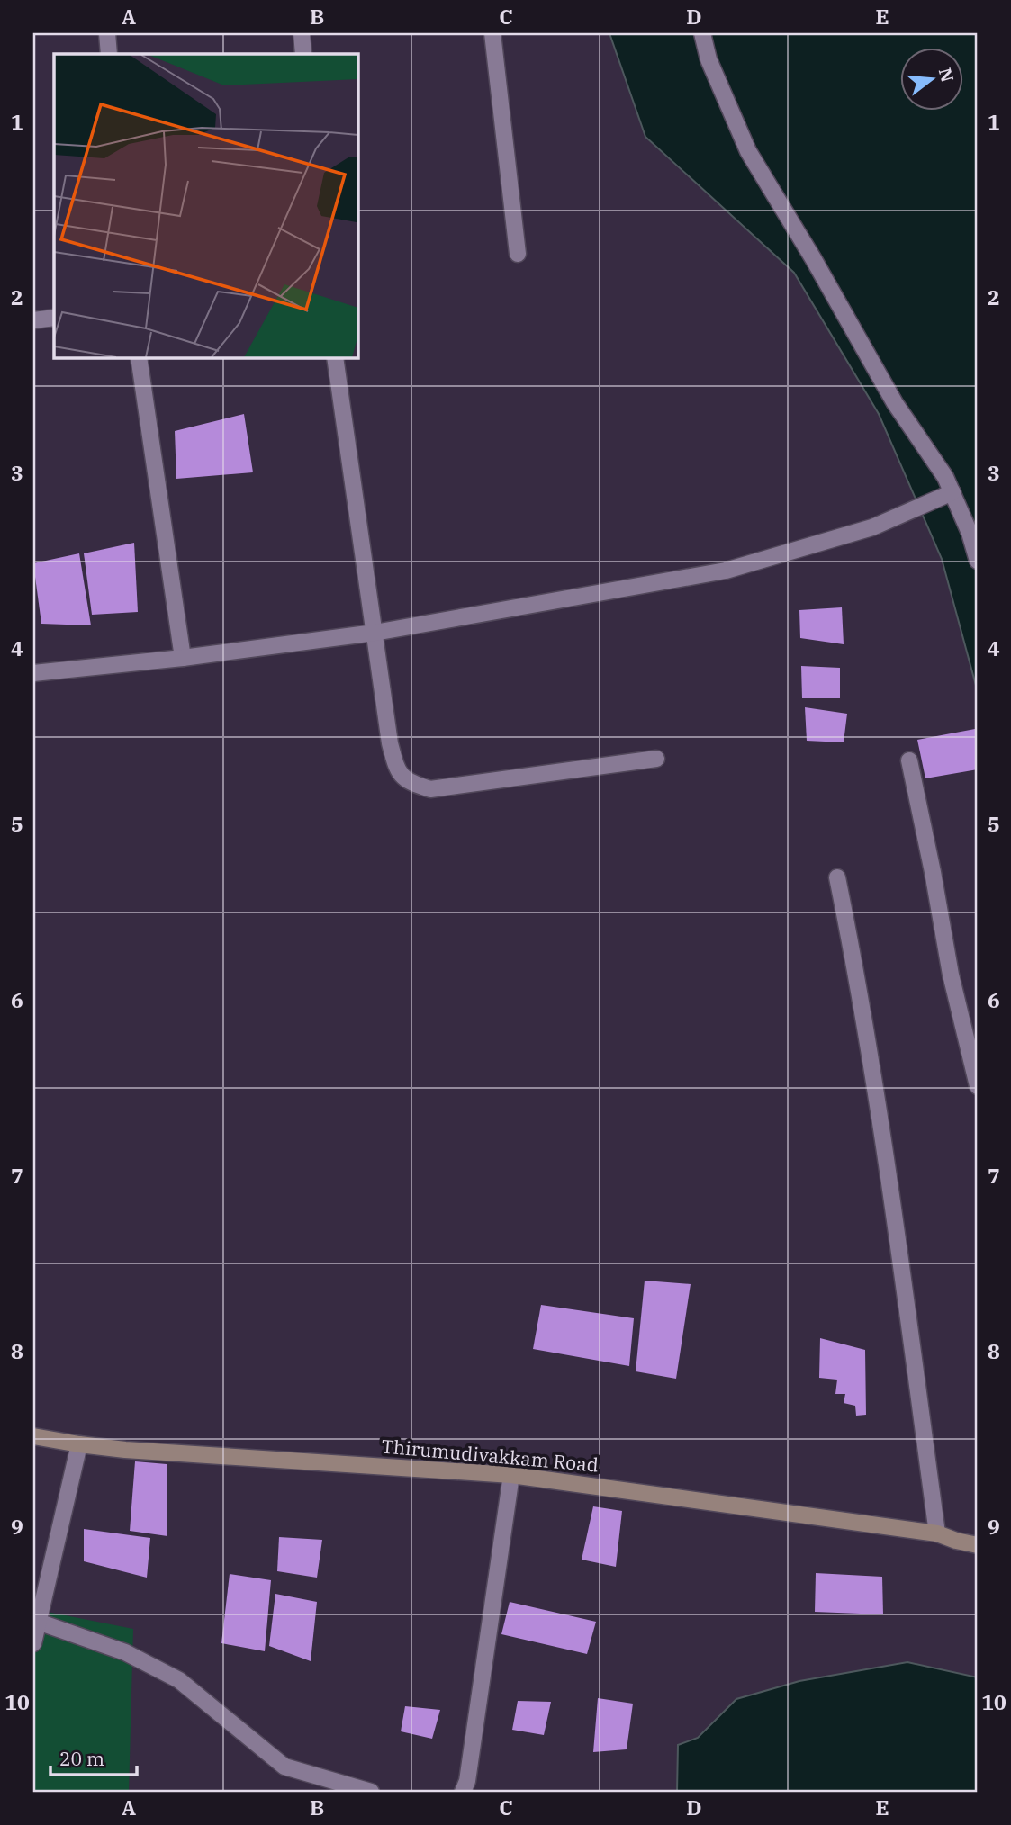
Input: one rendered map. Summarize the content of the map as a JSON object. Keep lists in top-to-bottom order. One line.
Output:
{"streets":{"street":["Thirumudivakkam Road"]},"scale_bar":"20 m","north":"right","grid":{"columns":["A","B","C","D","E"],"rows":["1","2","3","4","5","6","7","8","9","10"]}}
